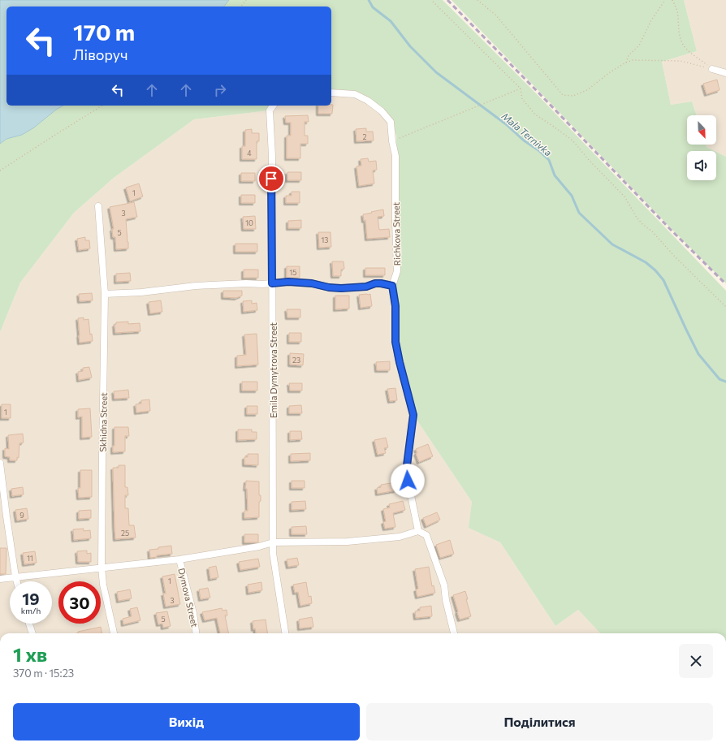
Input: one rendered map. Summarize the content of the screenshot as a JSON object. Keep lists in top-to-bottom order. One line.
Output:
{"streets":{"street":["Richkova Street","Emila Dymytrova Street","Skhidna Street","Dymova Street"]},"water":["Mala Ternivka"],"house_numbers":["2","4","1","3","10","5","13","15","23","1","9","25","11","1","3","5"],"north":"bottom right","page":{"turn":["170 m","Ліворуч"],"speed":"19 km/h","limit":"30","heading":["1 хв","370 m · 15:23"],"buttons":["Вихід","Поділитися"]}}
